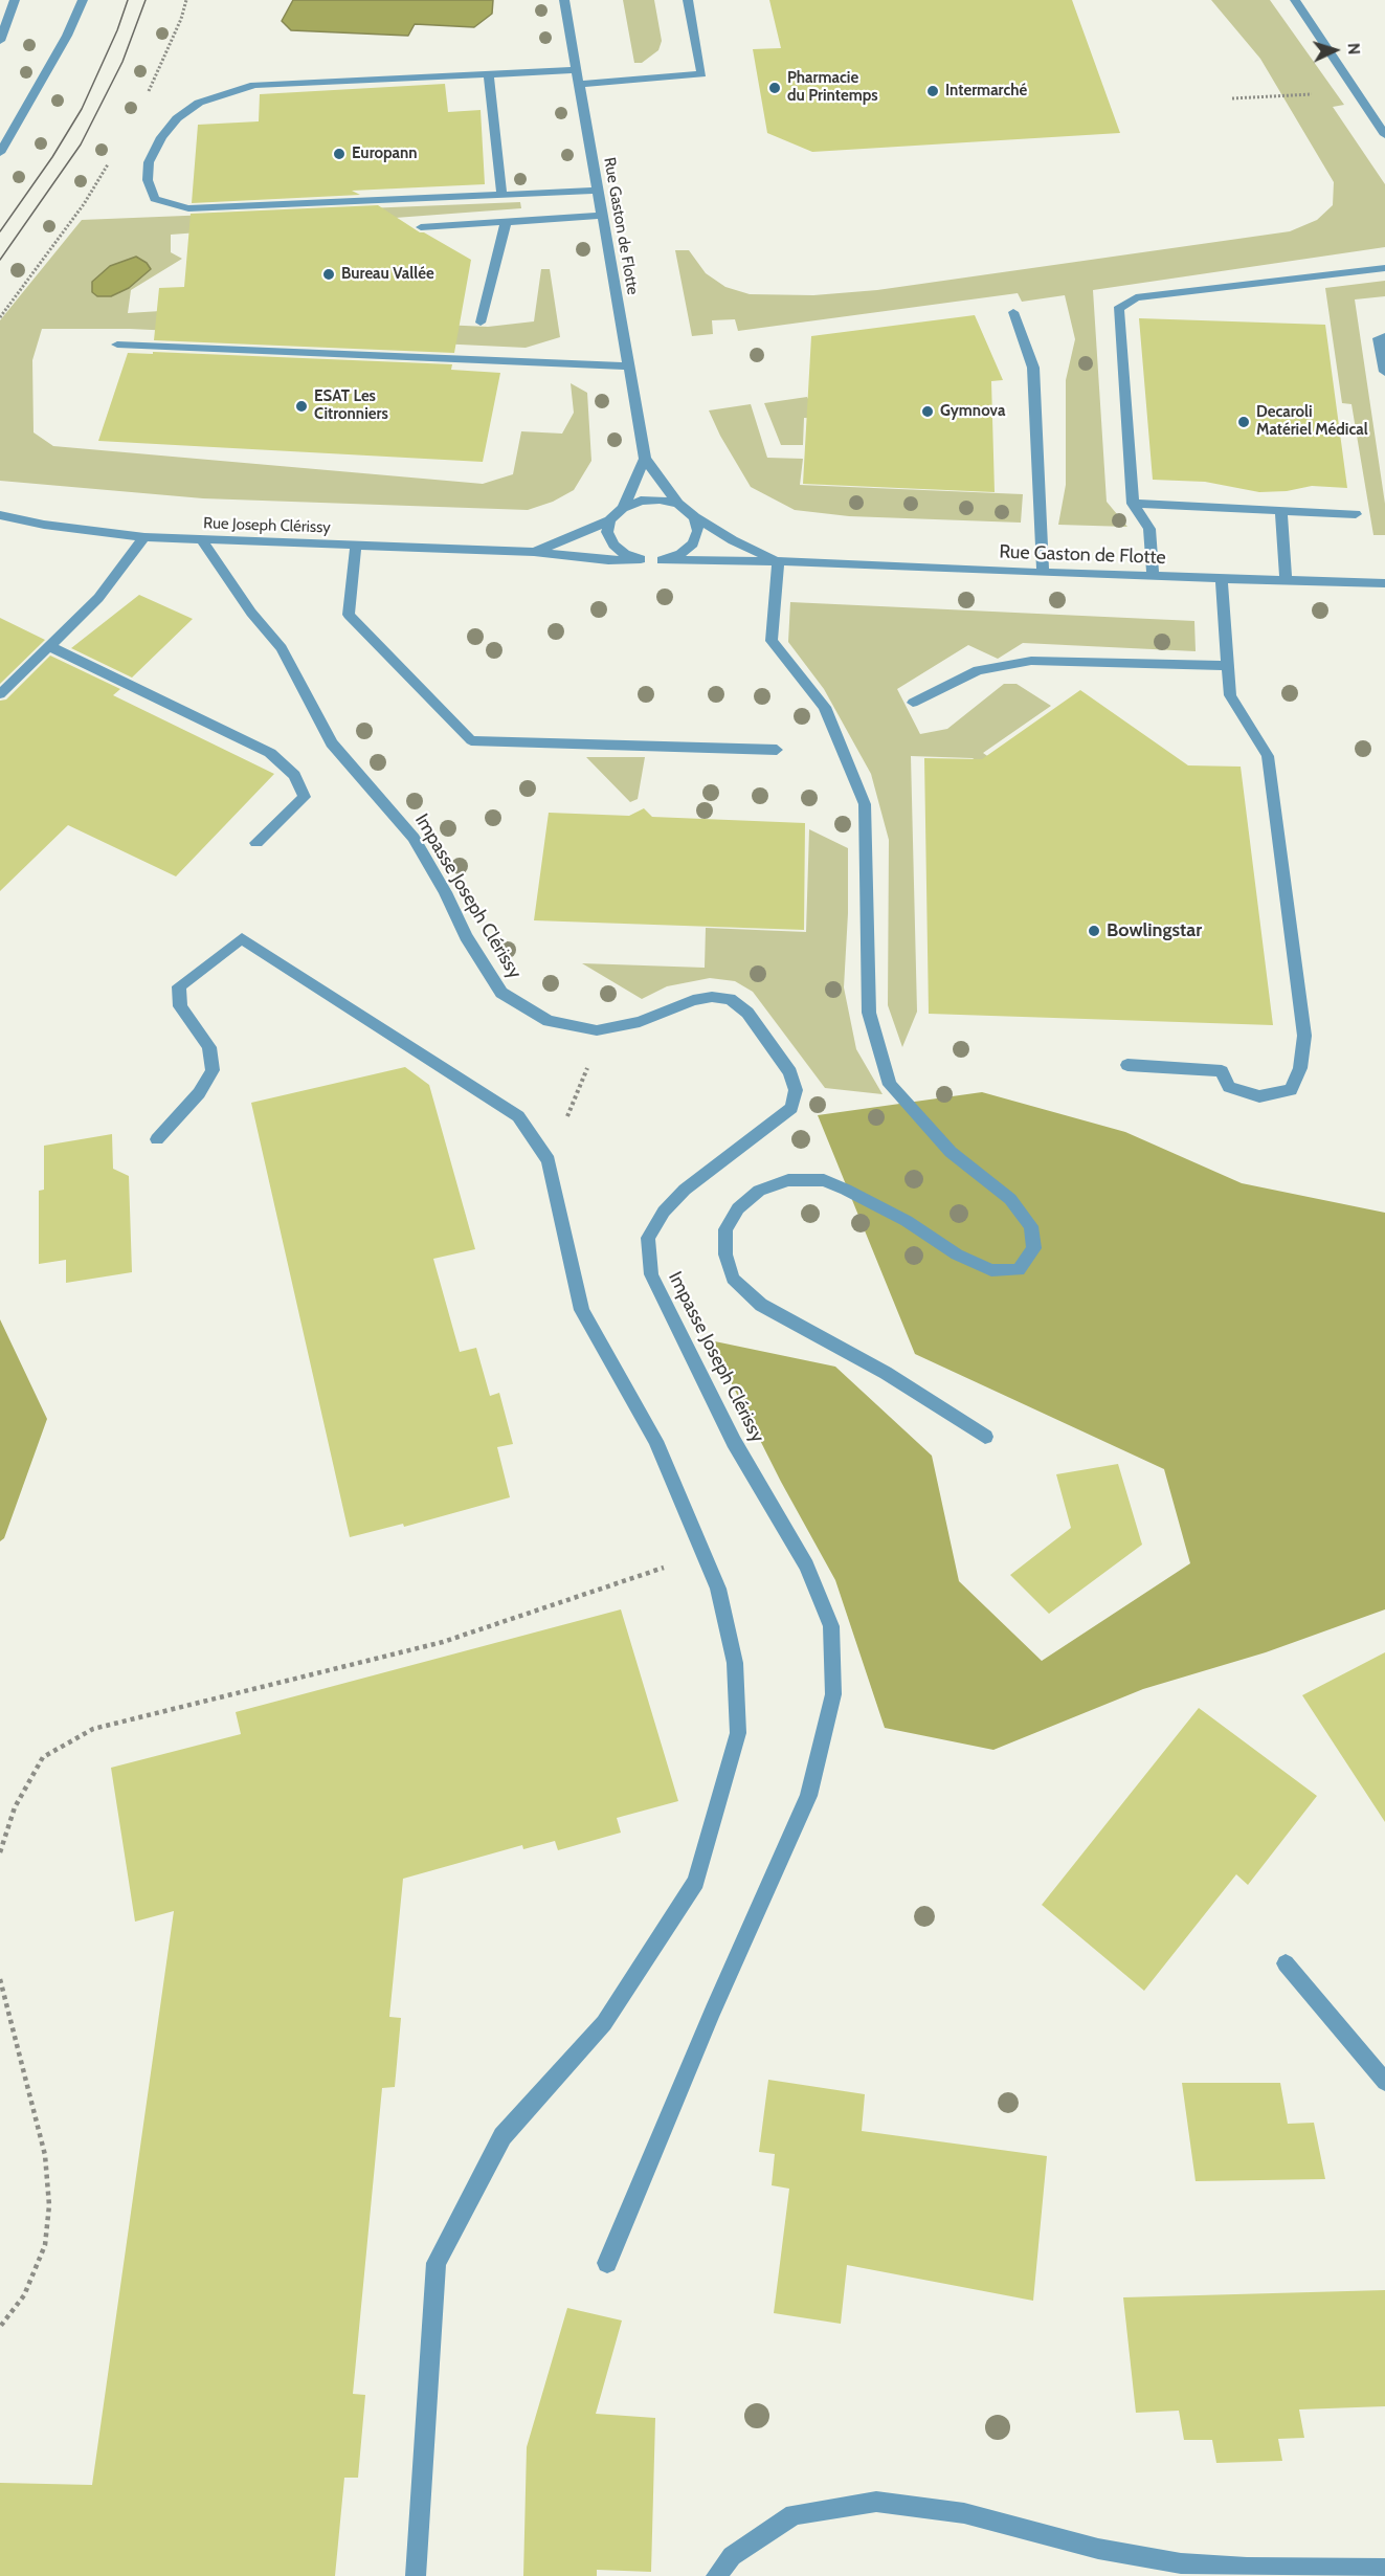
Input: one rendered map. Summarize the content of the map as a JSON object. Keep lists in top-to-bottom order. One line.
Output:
{"streets":{"street":["Rue Gaston de Flotte","Rue Joseph Clérissy","Impasse Joseph Clérissy"]},"crossings":[["Rue Gaston de Flotte","Rue Joseph Clérissy"],["Rue Joseph Clérissy","Impasse Joseph Clérissy"]],"places":["Pharmacie du Printemps","Intermarché","Europann","Bureau Vallée","ESAT Les Citronniers","Gymnova","Decaroli Matériel Médical","Bowlingstar"],"north":"right"}
